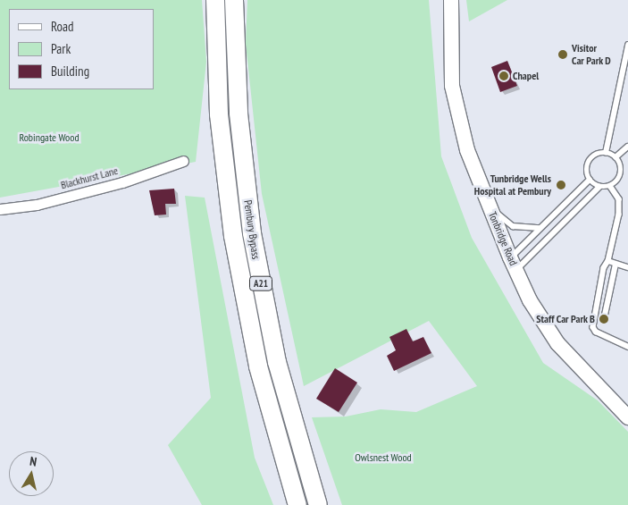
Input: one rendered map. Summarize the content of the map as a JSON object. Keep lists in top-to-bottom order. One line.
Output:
{"streets":{"highway":["Pembury Bypass","A21"],"street":["Blackhurst Lane","Tonbridge Road"]},"parks":["Robingate Wood","Owlsnest Wood"],"places":["Visitor Car Park D","Chapel","Tunbridge Wells Hospital at Pembury","Staff Car Park B"],"legend":["Road","Park","Building"],"north":"top"}
